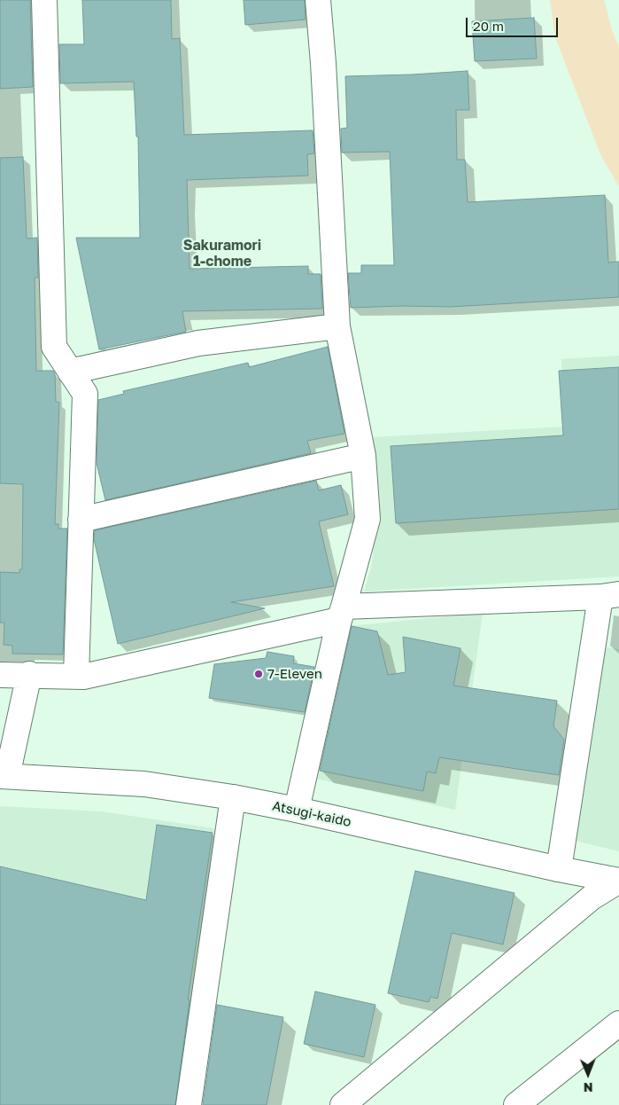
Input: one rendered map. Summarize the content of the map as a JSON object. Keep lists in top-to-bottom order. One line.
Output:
{"streets":{"main road":["Atsugi-kaido"]},"districts":["Sakuramori 1-chome"],"places":["7-Eleven"],"scale_bar":"20 m","north":"bottom"}
